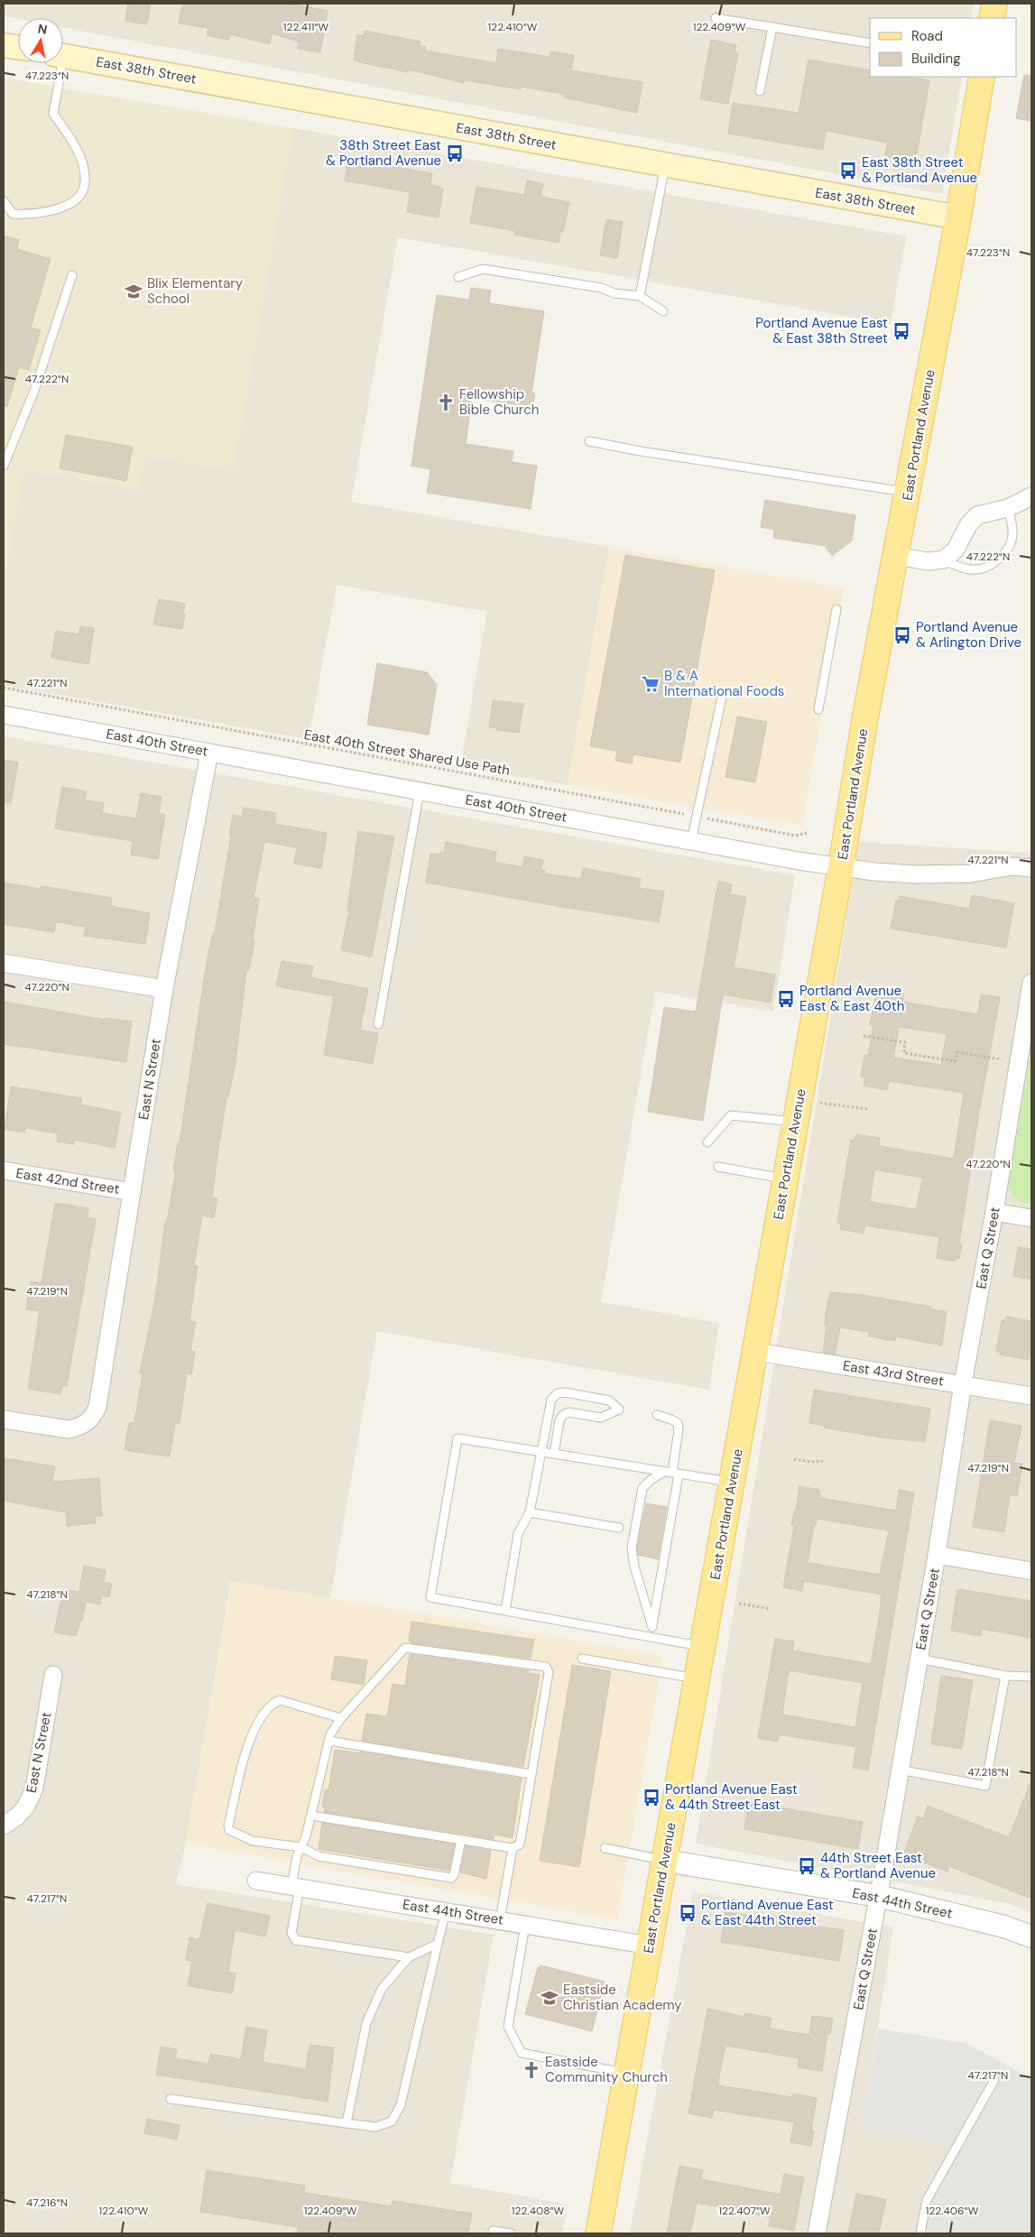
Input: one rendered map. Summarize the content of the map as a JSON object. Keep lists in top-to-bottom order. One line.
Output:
{"streets":{"main road":["East 38th Street","East Portland Avenue"],"street":["East 40th Street","East N Street","East 42nd Street","East Q Street","East 43rd Street","East 44th Street"],"path":["East 40th Street Shared Use Path"]},"crossings":[["East 38th Street","East Portland Avenue"],["East Portland Avenue","East 40th Street"],["East Portland Avenue","East 43rd Street"],["East Portland Avenue","East 44th Street"],["East 40th Street","East N Street"],["East N Street","East 42nd Street"],["East Q Street","East 43rd Street"],["East Q Street","East 44th Street"]],"places":{"bus stop":["38th Street East & Portland Avenue","East 38th Street & Portland Avenue","Portland Avenue East & East 38th Street","Portland Avenue & Arlington Drive","Portland Avenue East & East 40th","Portland Avenue East & 44th Street East","44th Street East & Portland Avenue","Portland Avenue East & East 44th Street"],"school or university":["Blix Elementary School","Eastside Christian Academy"],"church":["Fellowship Bible Church","Eastside Community Church"],"supermarket":["B & A International Foods"]},"legend":["Road","Building"],"north":"top","coordinates":["122.410°W","122.409°W","122.411°W","47.223°N","47.222°N","47.221°N","47.220°N","47.219°N","47.218°N","47.217°N","47.216°N","122.408°W","122.407°W","122.406°W"]}
